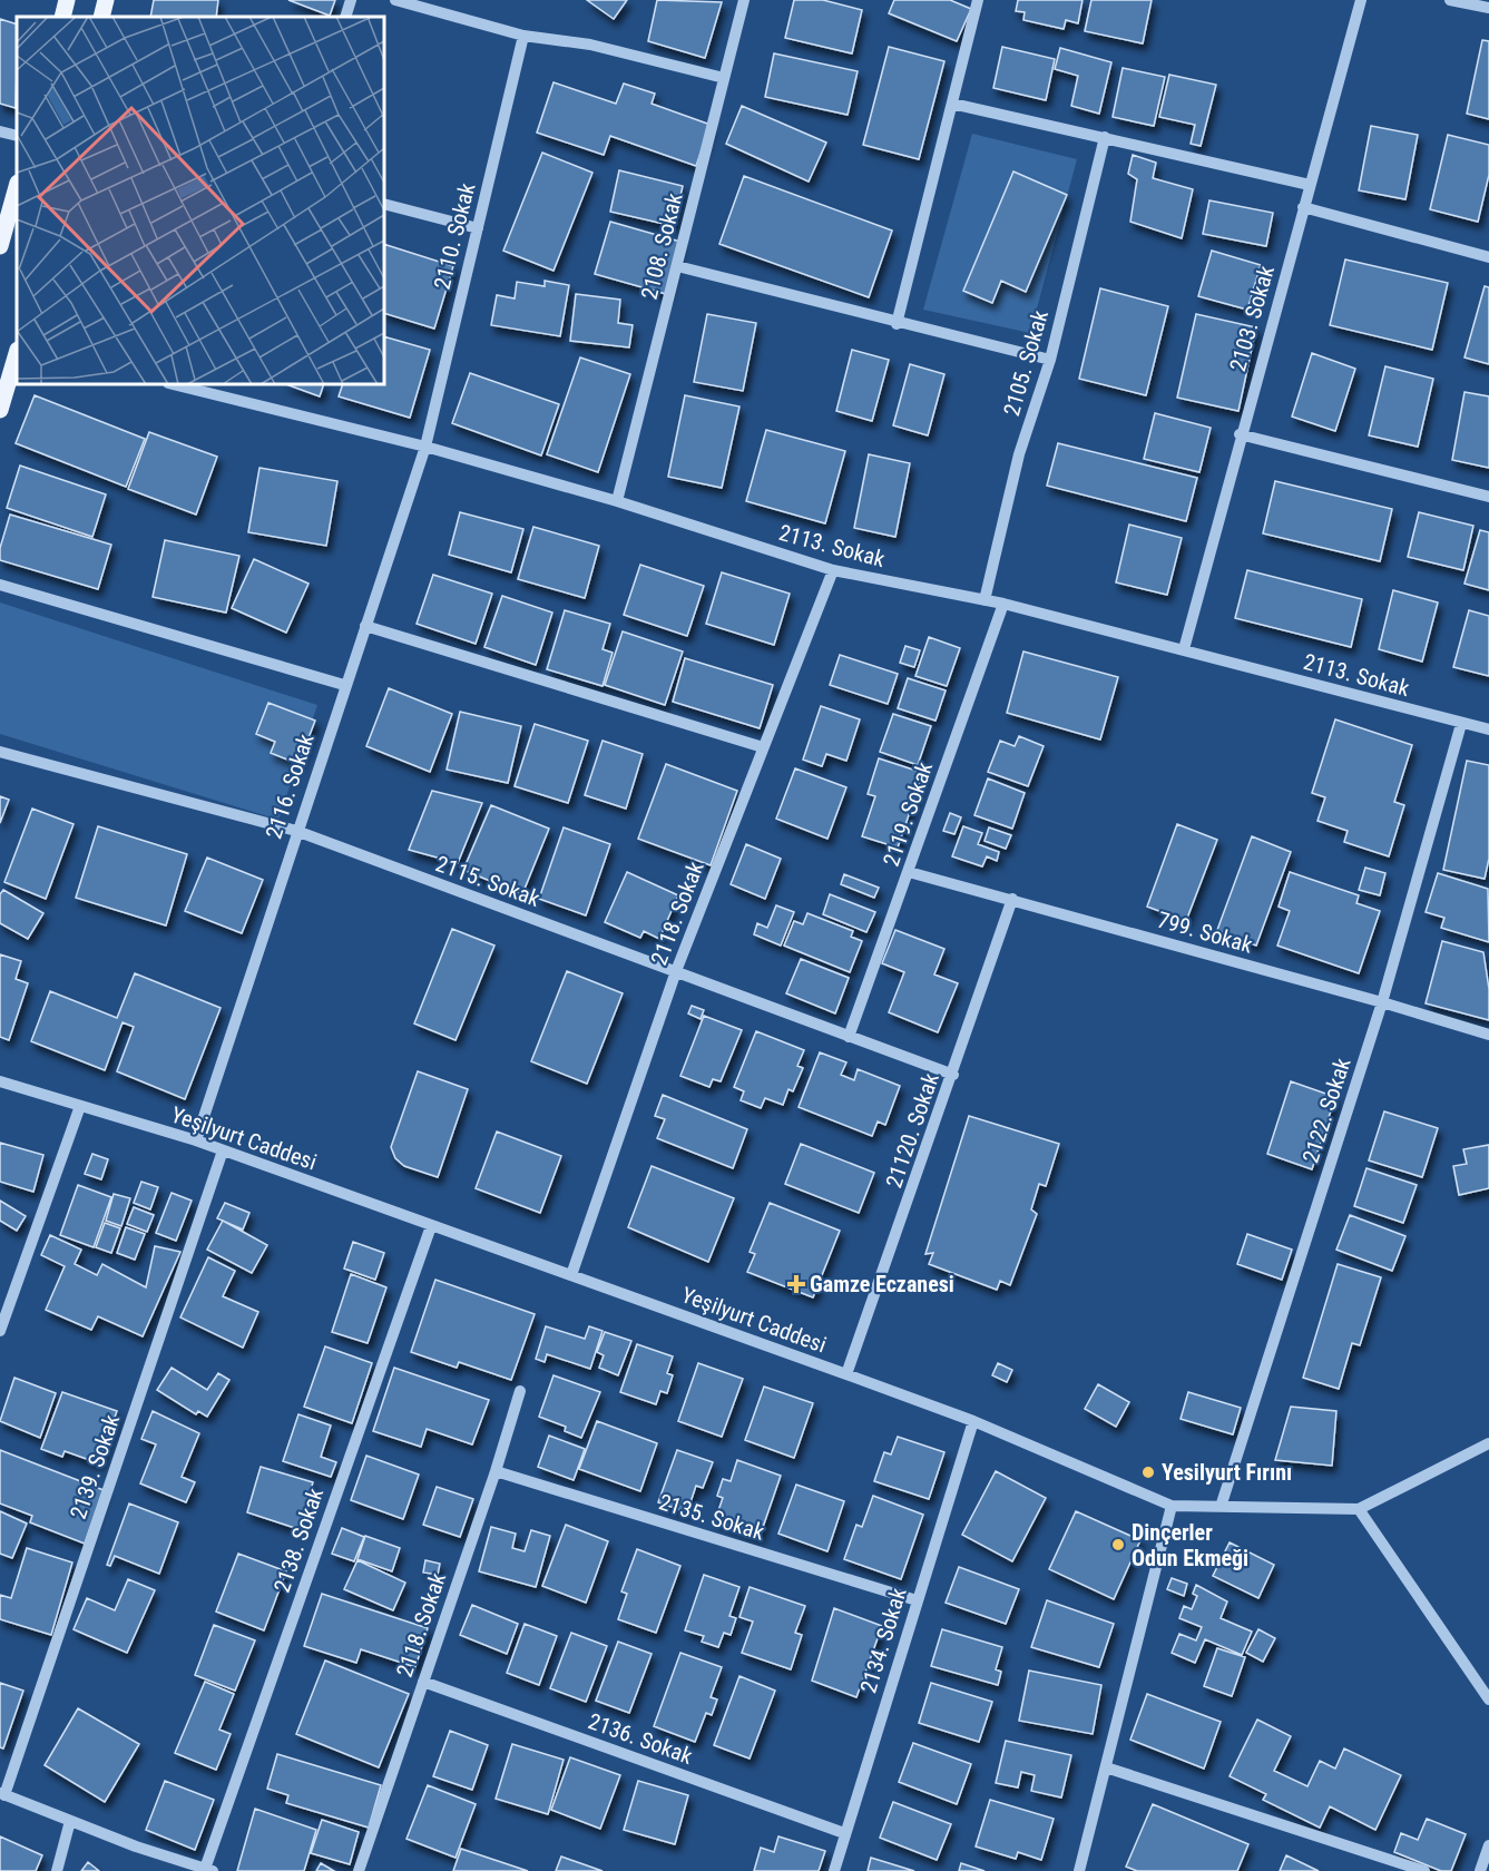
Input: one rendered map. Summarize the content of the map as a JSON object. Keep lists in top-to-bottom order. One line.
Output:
{"streets":{"street":["2110. Sokak","2108. Sokak","2103. Sokak","2105. Sokak","2113. Sokak","2116. Sokak","2119. Sokak","2115. Sokak","2118. Sokak","799. Sokak","2122. Sokak","21120. Sokak","Yeşilyurt Caddesi","2139. Sokak","2135. Sokak","2138. Sokak","2134. Sokak","2136. Sokak"]},"crossings":[["2110. Sokak","2113. Sokak"],["2110. Sokak","2116. Sokak"],["2108. Sokak","2113. Sokak"],["2103. Sokak","2113. Sokak"],["2105. Sokak","2113. Sokak"],["2113. Sokak","2116. Sokak"],["2113. Sokak","2119. Sokak"],["2113. Sokak","2118. Sokak"],["2113. Sokak","2122. Sokak"],["2116. Sokak","2115. Sokak"],["2116. Sokak","Yeşilyurt Caddesi"],["2119. Sokak","2115. Sokak"],["2119. Sokak","799. Sokak"],["2115. Sokak","2118. Sokak"],["2115. Sokak","21120. Sokak"],["2118. Sokak","Yeşilyurt Caddesi"],["2118. Sokak","2135. Sokak"],["2118. Sokak","2136. Sokak"],["799. Sokak","2122. Sokak"],["799. Sokak","21120. Sokak"],["2122. Sokak","Yeşilyurt Caddesi"],["21120. Sokak","Yeşilyurt Caddesi"],["Yeşilyurt Caddesi","2139. Sokak"],["Yeşilyurt Caddesi","2138. Sokak"],["Yeşilyurt Caddesi","2134. Sokak"],["2135. Sokak","2134. Sokak"],["2134. Sokak","2136. Sokak"]],"places":{"health":["Gamze Eczanesi"],"other":["Yesilyurt Fırını","Dinçerler Odun Ekmeği"]}}
